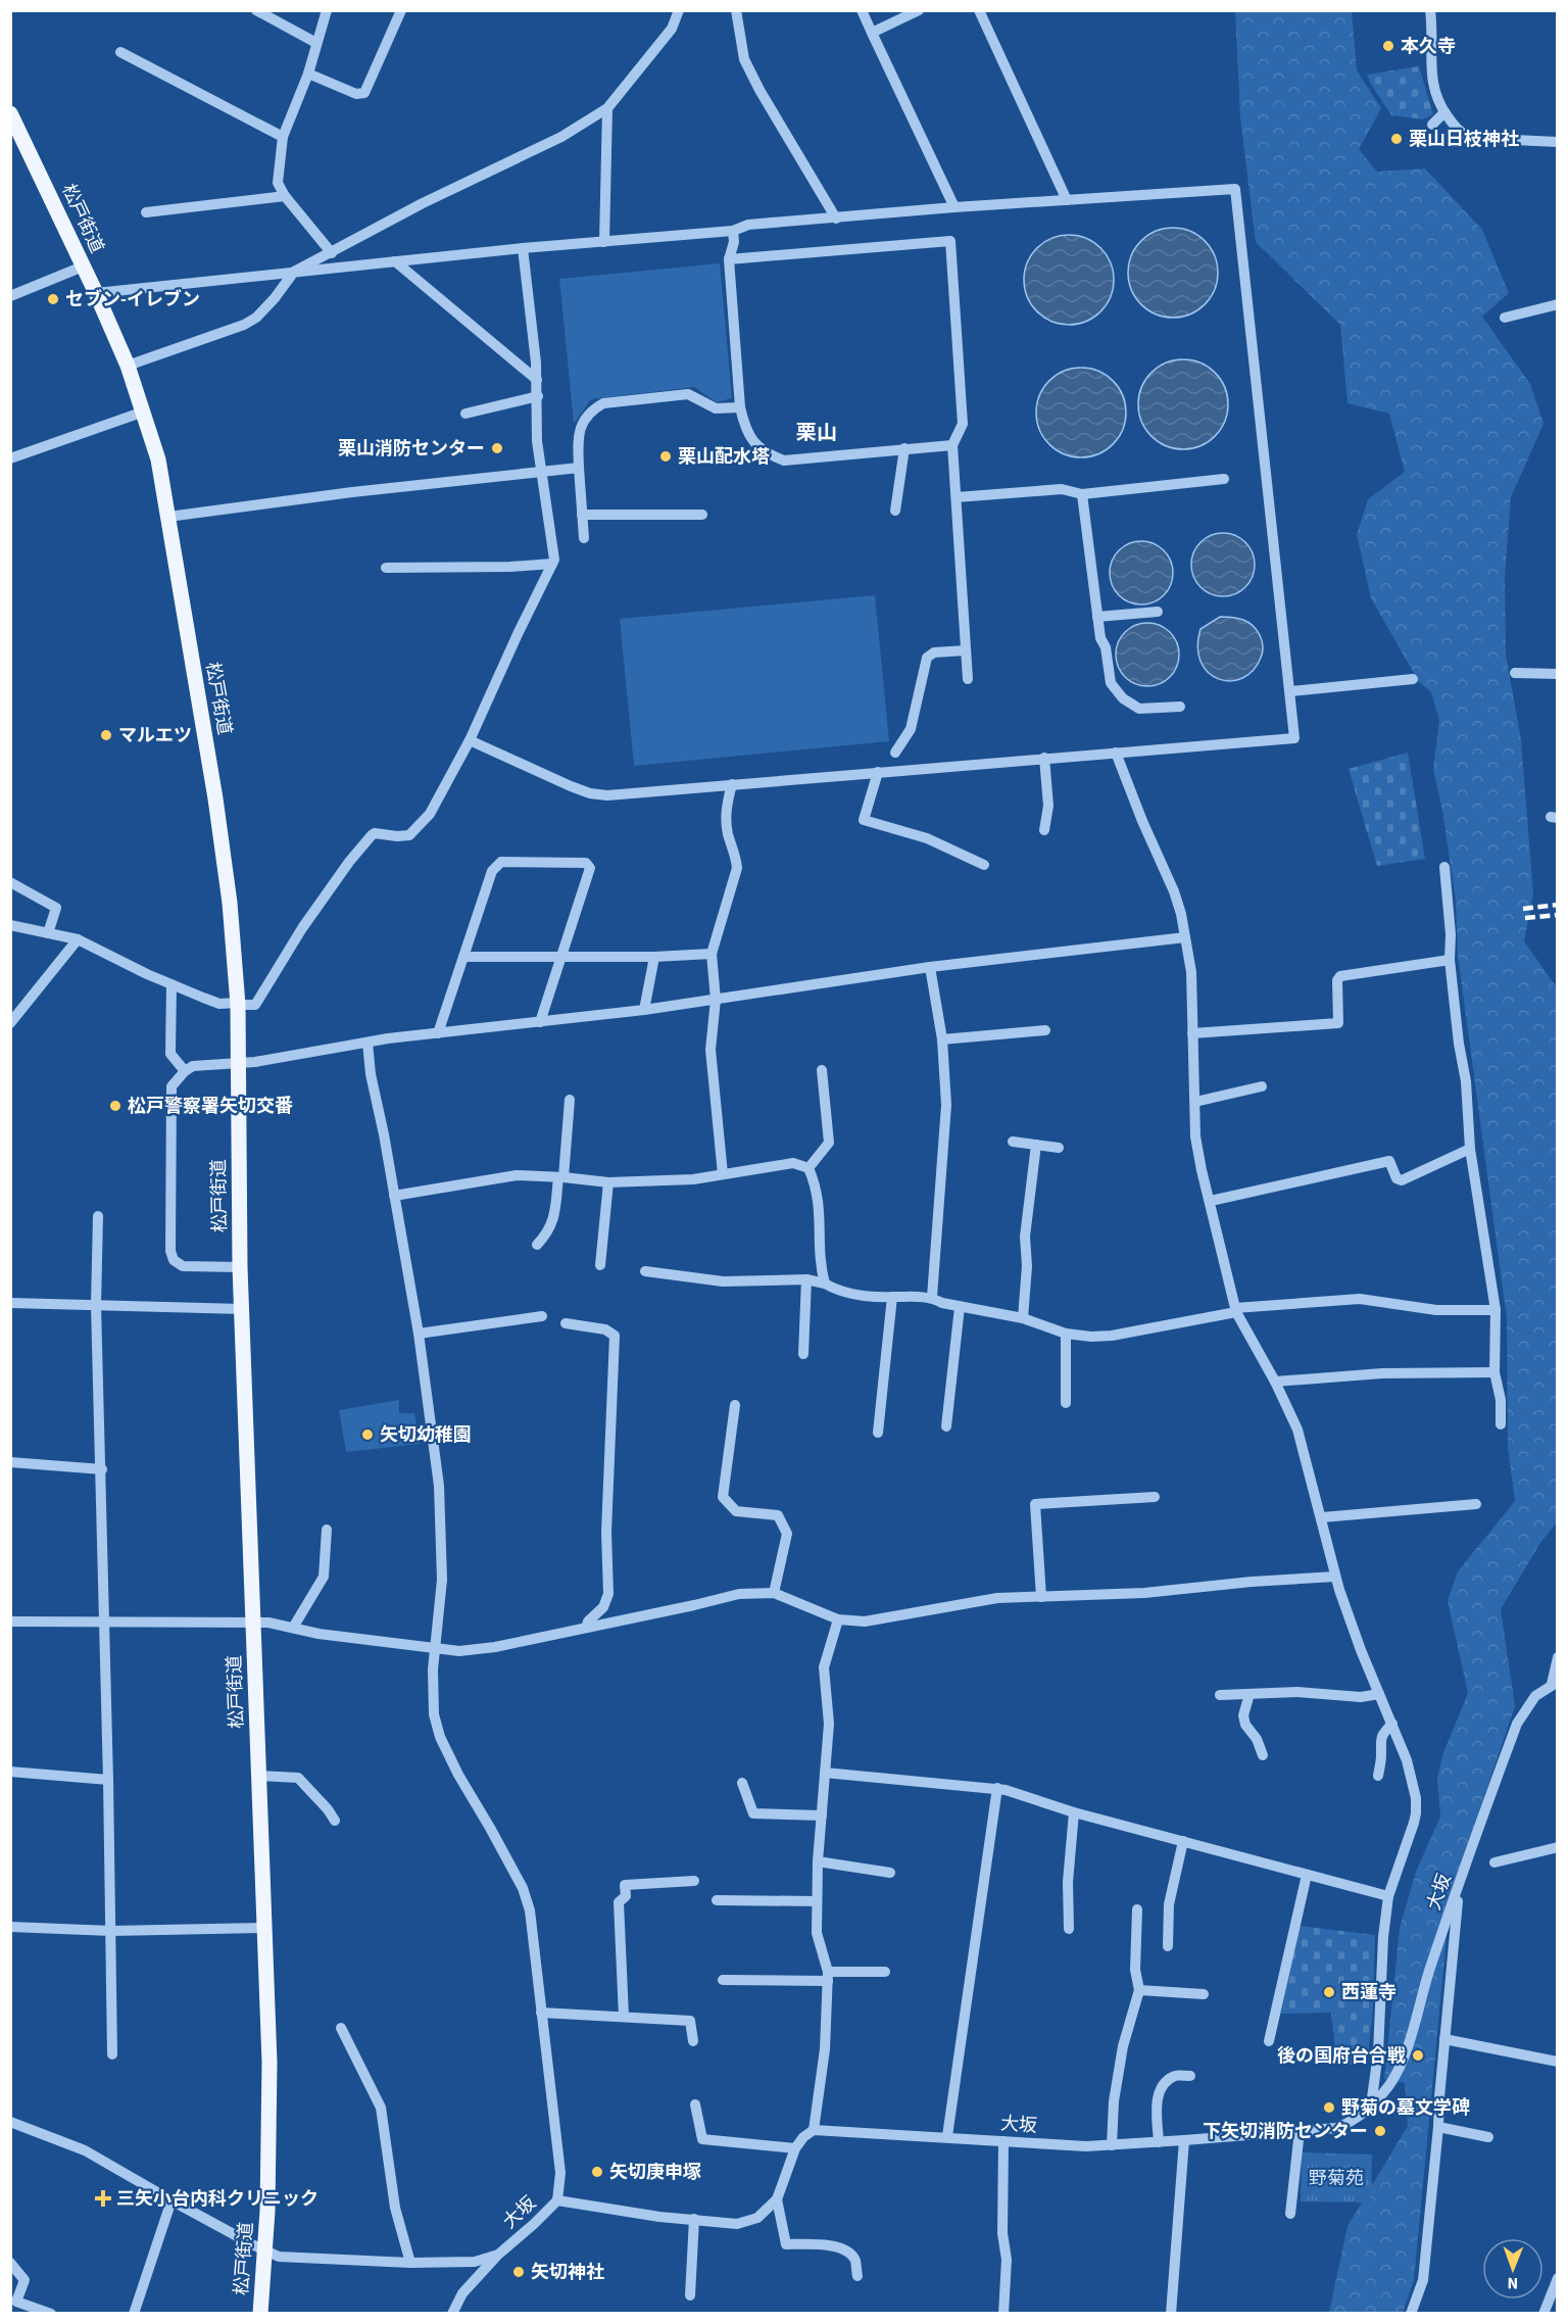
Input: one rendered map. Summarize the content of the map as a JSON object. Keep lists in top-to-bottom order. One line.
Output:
{"streets":{"main road":["松戸街道"],"street":["大坂"]},"crossings":[["松戸街道","大坂"]],"districts":["栗山"],"parks":["野菊苑"],"places":{"other":["本久寺","栗山日枝神社","セブン-イレブン","栗山消防センター","栗山配水塔","マルエツ","松戸警察署矢切交番","矢切幼稚園","西蓮寺","後の国府台合戦","野菊の墓文学碑","下矢切消防センター","矢切庚申塚","矢切神社"],"health":["三矢小台内科クリニック"]},"north":"bottom"}
